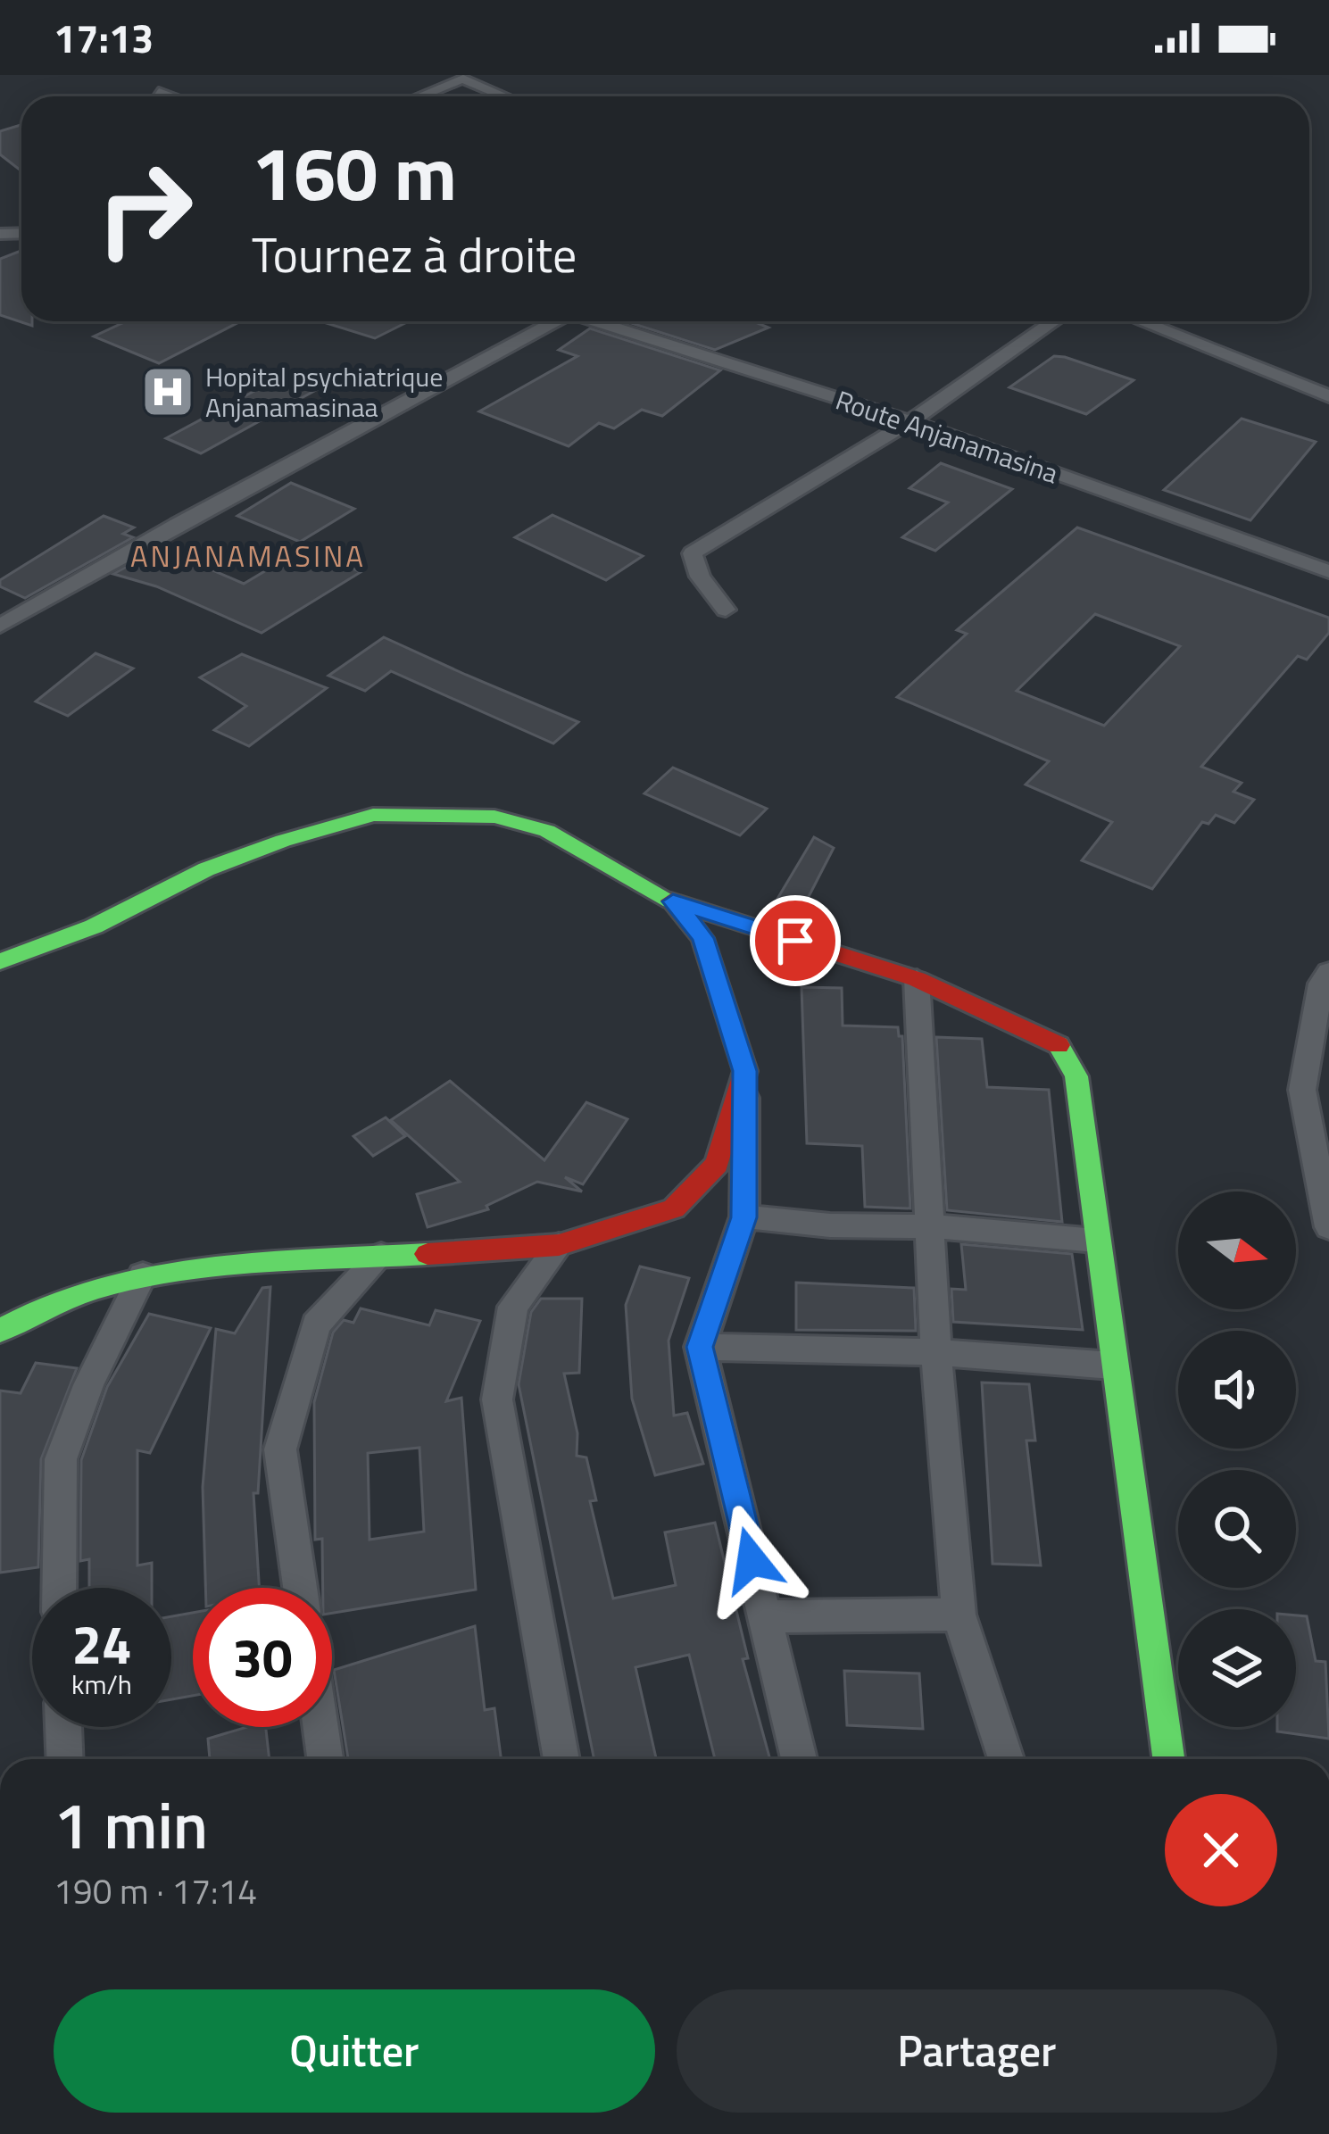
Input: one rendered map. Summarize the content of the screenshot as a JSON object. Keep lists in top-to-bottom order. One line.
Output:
{"streets":{"street":["Route Anjanamasina"]},"districts":["ANJANAMASINA"],"places":{"hospital":["Hopital psychiatrique Anjanamasinaa"]},"north":"right","page":{"status":"17:13","turn":["160 m","Tournez à droite"],"speed":"24 km/h","limit":"30","heading":["1 min","190 m · 17:14"],"buttons":["Quitter","Partager"]}}
